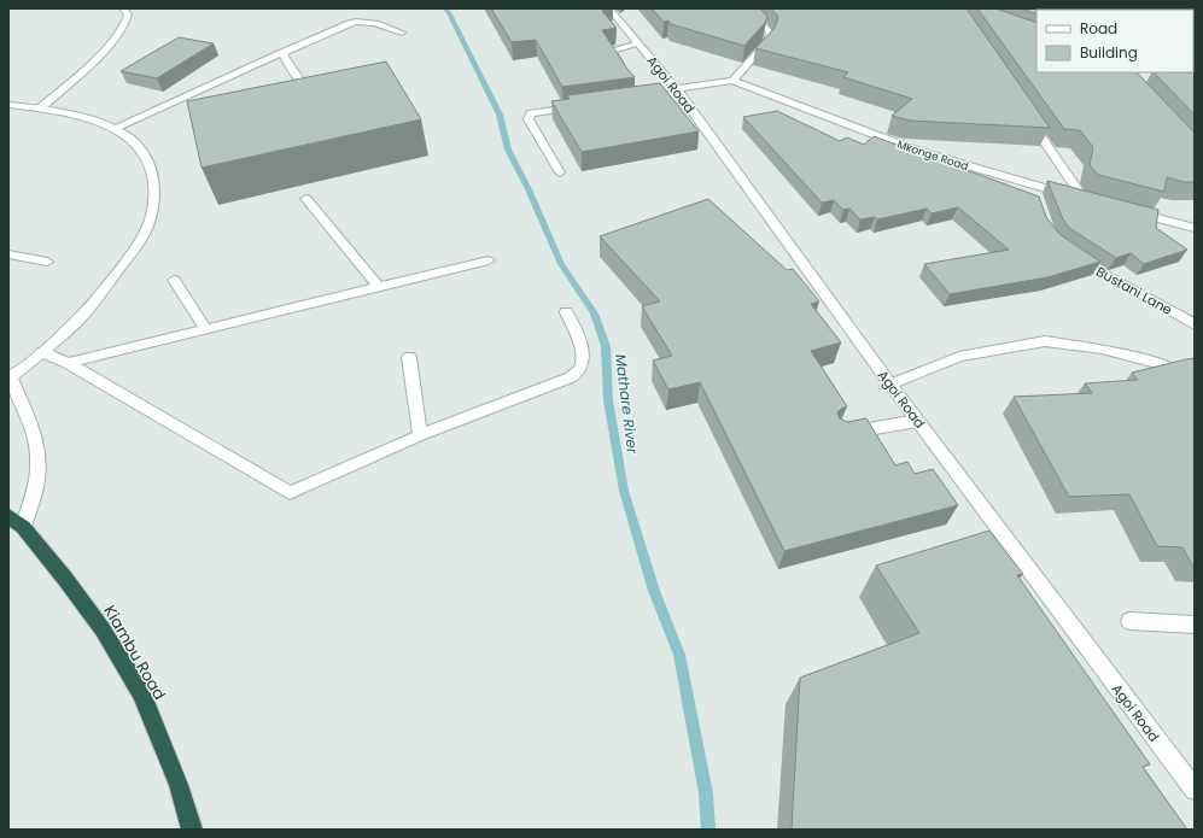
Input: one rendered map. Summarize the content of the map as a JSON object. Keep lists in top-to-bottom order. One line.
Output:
{"streets":{"highway":["Kiambu Road"],"street":["Agoi Road","Mkonge Road","Bustani Lane"]},"crossings":[["Agoi Road","Mkonge Road"]],"water":["Mathare River"],"legend":["Road","Building"]}
